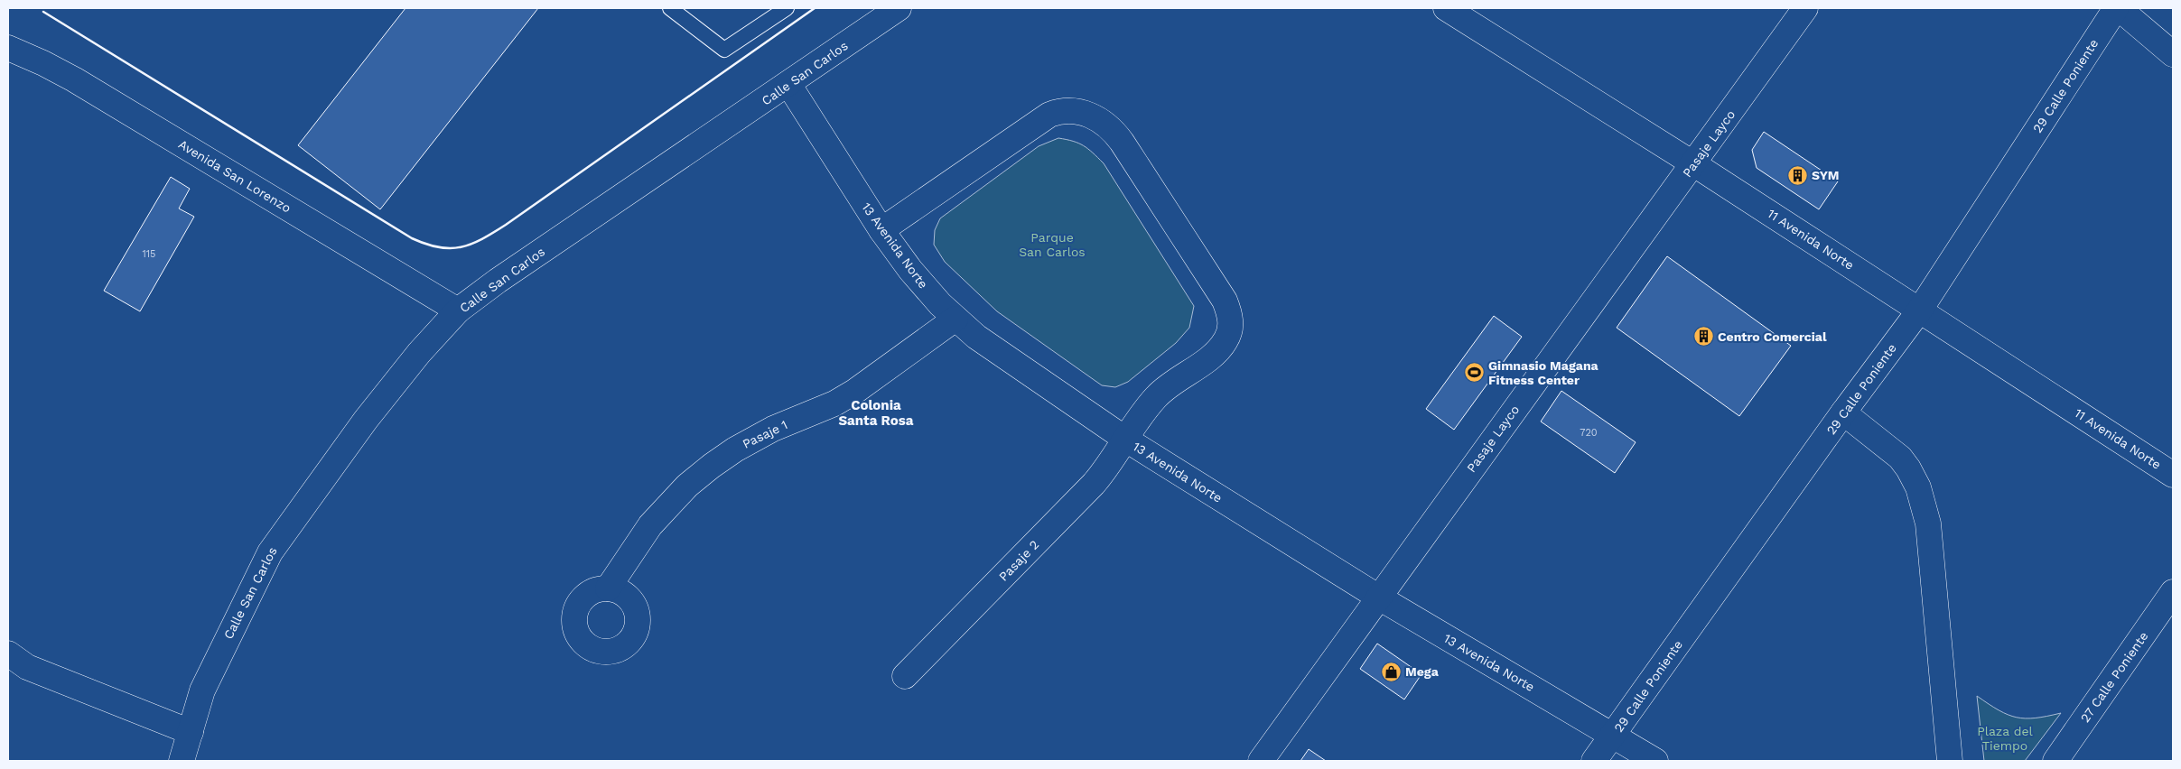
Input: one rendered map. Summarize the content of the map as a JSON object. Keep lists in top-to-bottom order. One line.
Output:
{"streets":{"street":["Calle San Carlos","29 Calle Poniente","Pasaje Layco","Avenida San Lorenzo","11 Avenida Norte","13 Avenida Norte","Pasaje 1","Pasaje 2","27 Calle Poniente"]},"crossings":[["Calle San Carlos","Avenida San Lorenzo"],["Calle San Carlos","13 Avenida Norte"],["29 Calle Poniente","11 Avenida Norte"],["29 Calle Poniente","13 Avenida Norte"],["Pasaje Layco","11 Avenida Norte"],["Pasaje Layco","13 Avenida Norte"],["13 Avenida Norte","Pasaje 1"],["13 Avenida Norte","Pasaje 2"]],"districts":["Colonia Santa Rosa"],"parks":["Parque San Carlos","Plaza del Tiempo"],"places":{"building":["SYM","Centro Comercial"],"sports":["Gimnasio Magana Fitness Center"],"shop":["Mega"]},"house_numbers":["115","720"]}
